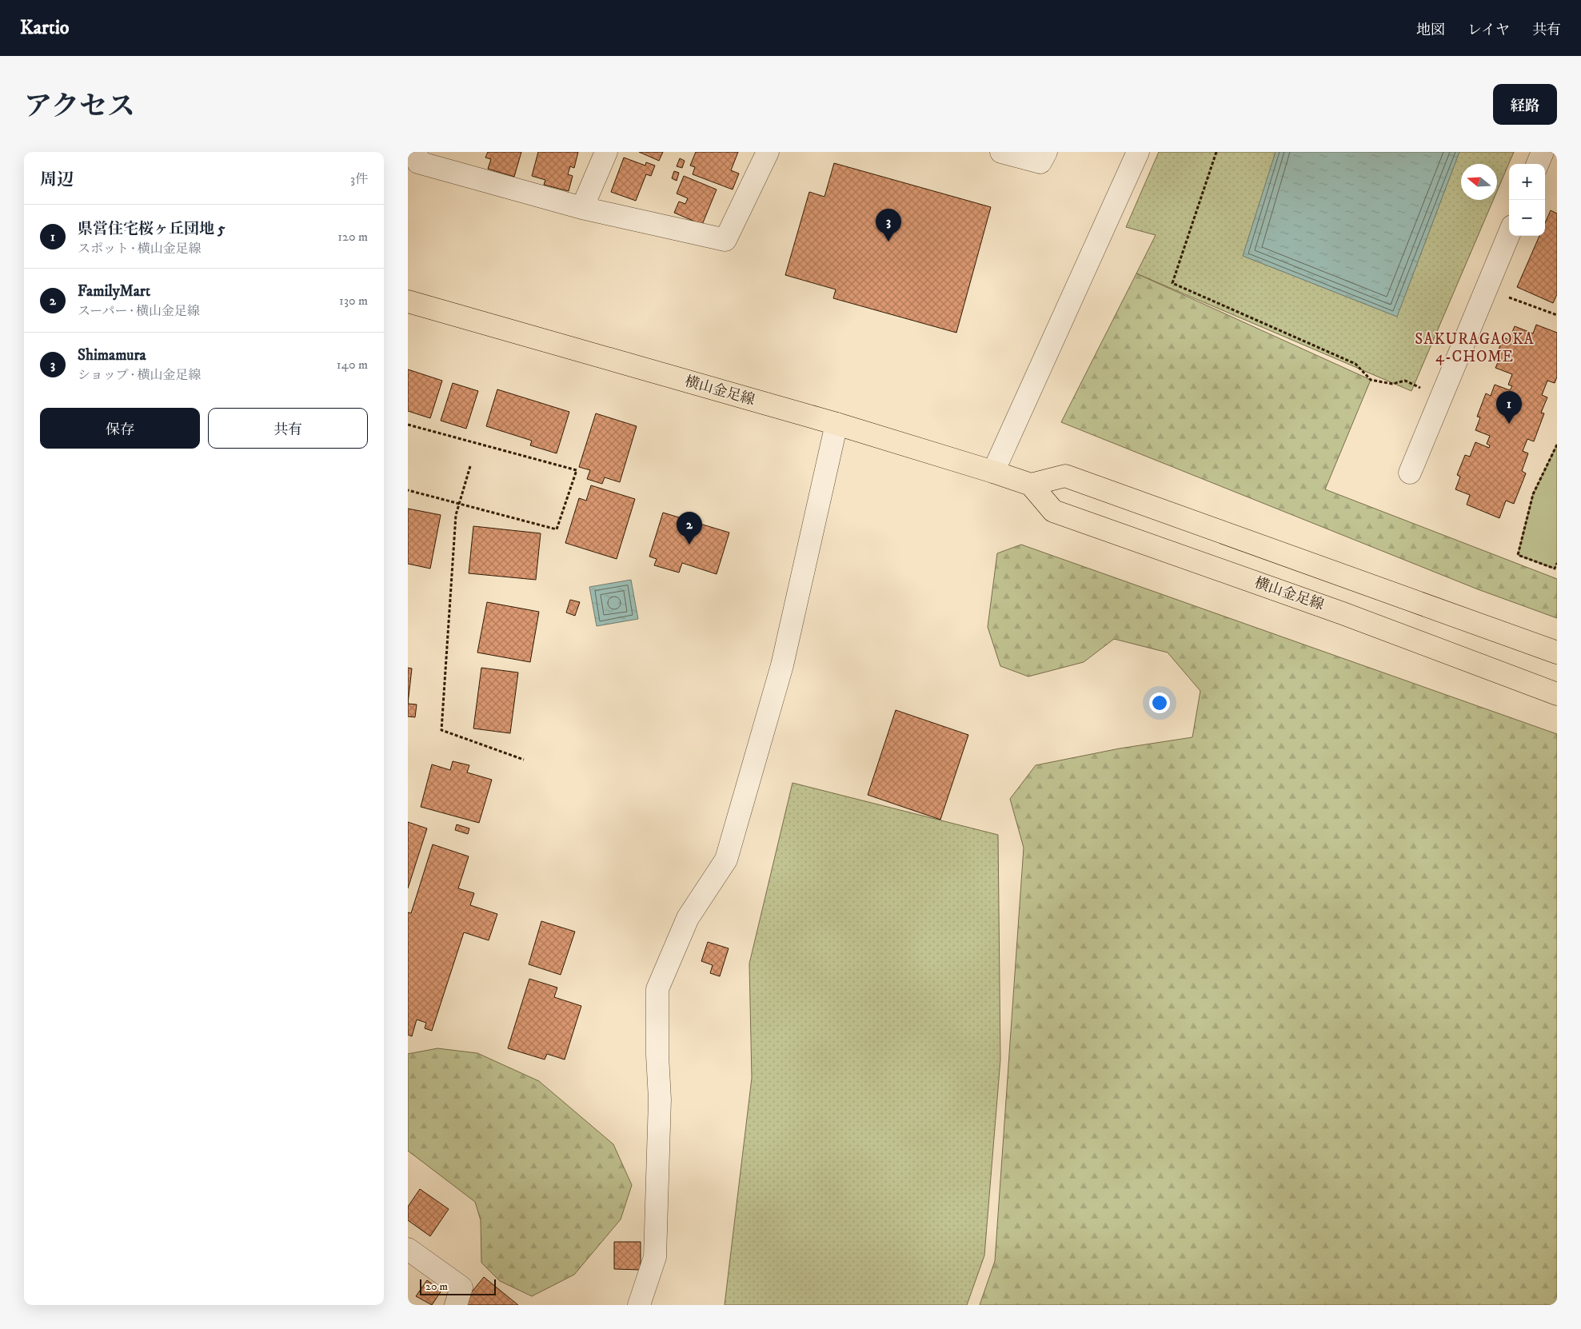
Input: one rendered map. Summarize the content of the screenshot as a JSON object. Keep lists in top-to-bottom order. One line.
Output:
{"streets":{"main road":["横山金足線"]},"districts":["SAKURAGAOKA 4-CHOME"],"scale_bar":"20 m","north":"left","page":{"header":"Kartio","nav":["地図","レイヤ","共有"],"title":"アクセス","buttons":["経路",["保存","共有"]],"heading":["周辺","3件"],"map_buttons":["+","−"],"list":[{"mark":"1","name":"県営住宅桜ヶ丘団地 5","note":"スポット · 横山金足線","value":"120 m"},{"mark":"2","name":"FamilyMart","note":"スーパー · 横山金足線","value":"130 m"},{"mark":"3","name":"Shimamura","note":"ショップ · 横山金足線","value":"140 m"}],"pins":["3","1","2"],"scale":"20 m"}}
